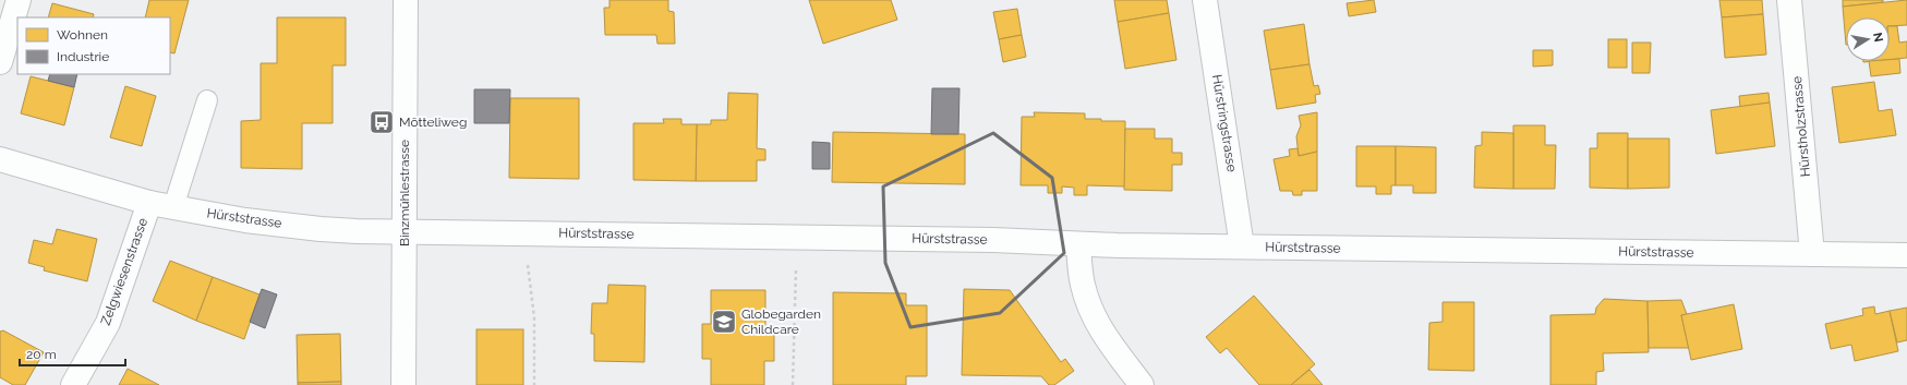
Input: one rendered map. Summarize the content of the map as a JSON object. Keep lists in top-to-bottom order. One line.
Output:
{"streets":{"street":["Hürstringstrasse","Hürstholzstrasse","Binzmühlestrasse","Hürststrasse","Zelgwiesenstrasse"]},"crossings":[["Hürstringstrasse","Hürststrasse"],["Hürstholzstrasse","Hürststrasse"],["Binzmühlestrasse","Hürststrasse"],["Hürststrasse","Zelgwiesenstrasse"]],"places":{"bus stop":["Mötteliweg"],"school or university":["Globegarden Childcare"]},"legend":["Wohnen","Industrie"],"scale_bar":"20 m","north":"right"}
